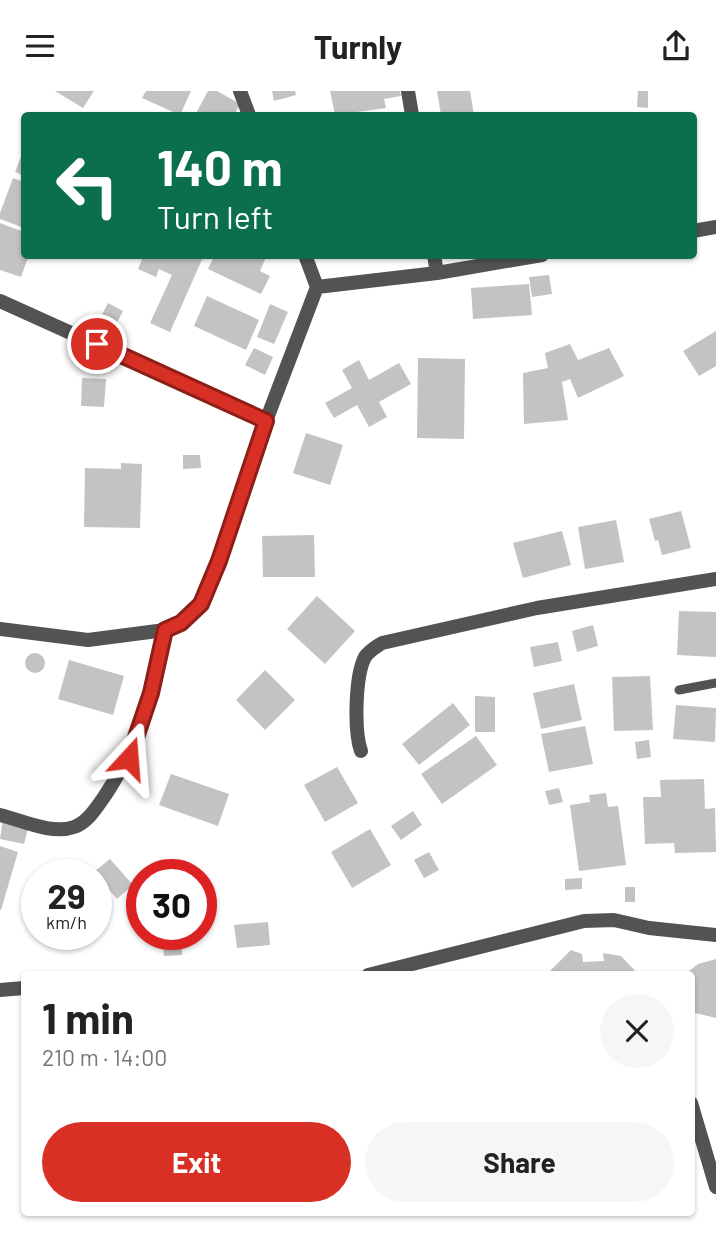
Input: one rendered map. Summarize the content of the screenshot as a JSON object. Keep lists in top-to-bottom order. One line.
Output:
{"page":{"header":"Turnly","turn":["140 m","Turn left"],"speed":"29 km/h","limit":"30","heading":["1 min","210 m · 14:00"],"buttons":["Exit","Share"]}}
